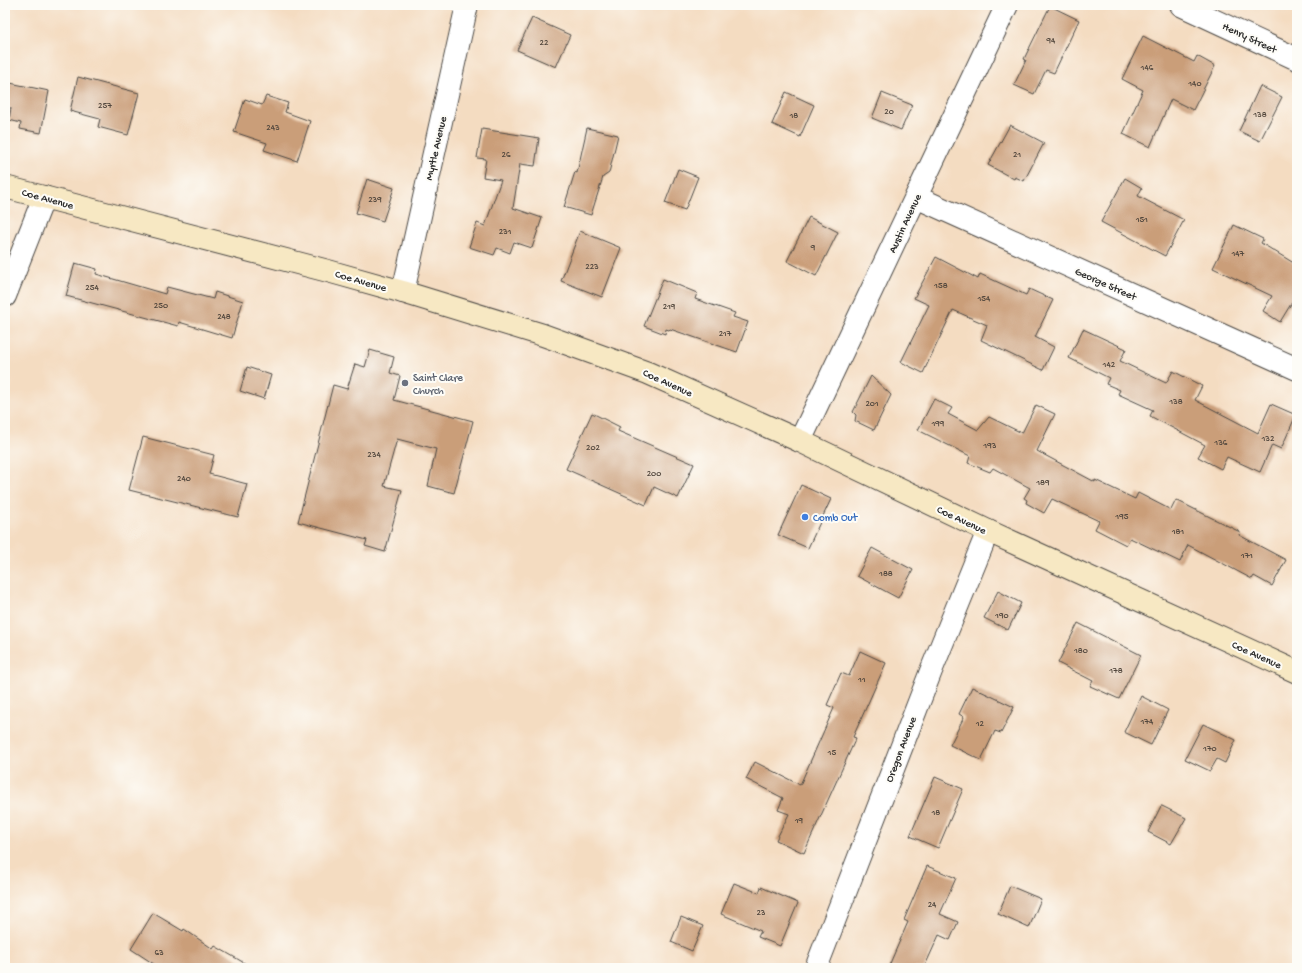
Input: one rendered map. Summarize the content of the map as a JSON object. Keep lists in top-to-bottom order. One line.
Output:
{"streets":{"street":["Henry Street","Myrtle Avenue","Coe Avenue","Austin Avenue","George Street","Oregon Avenue"]},"crossings":[["Myrtle Avenue","Coe Avenue"],["Coe Avenue","Austin Avenue"],["Coe Avenue","Oregon Avenue"],["Austin Avenue","George Street"]],"places":["Saint Clare Church","Comb Out"],"house_numbers":["94","22","146","140","257","20","138","18","243","26","21","239","151","231","9","147","223","158","254","154","250","219","248","217","142","138","201","199","132","136","193","202","234","200","240","189","195","181","171","188","190","180","178","11","174","12","170","15","18","19","24","23","63"]}
